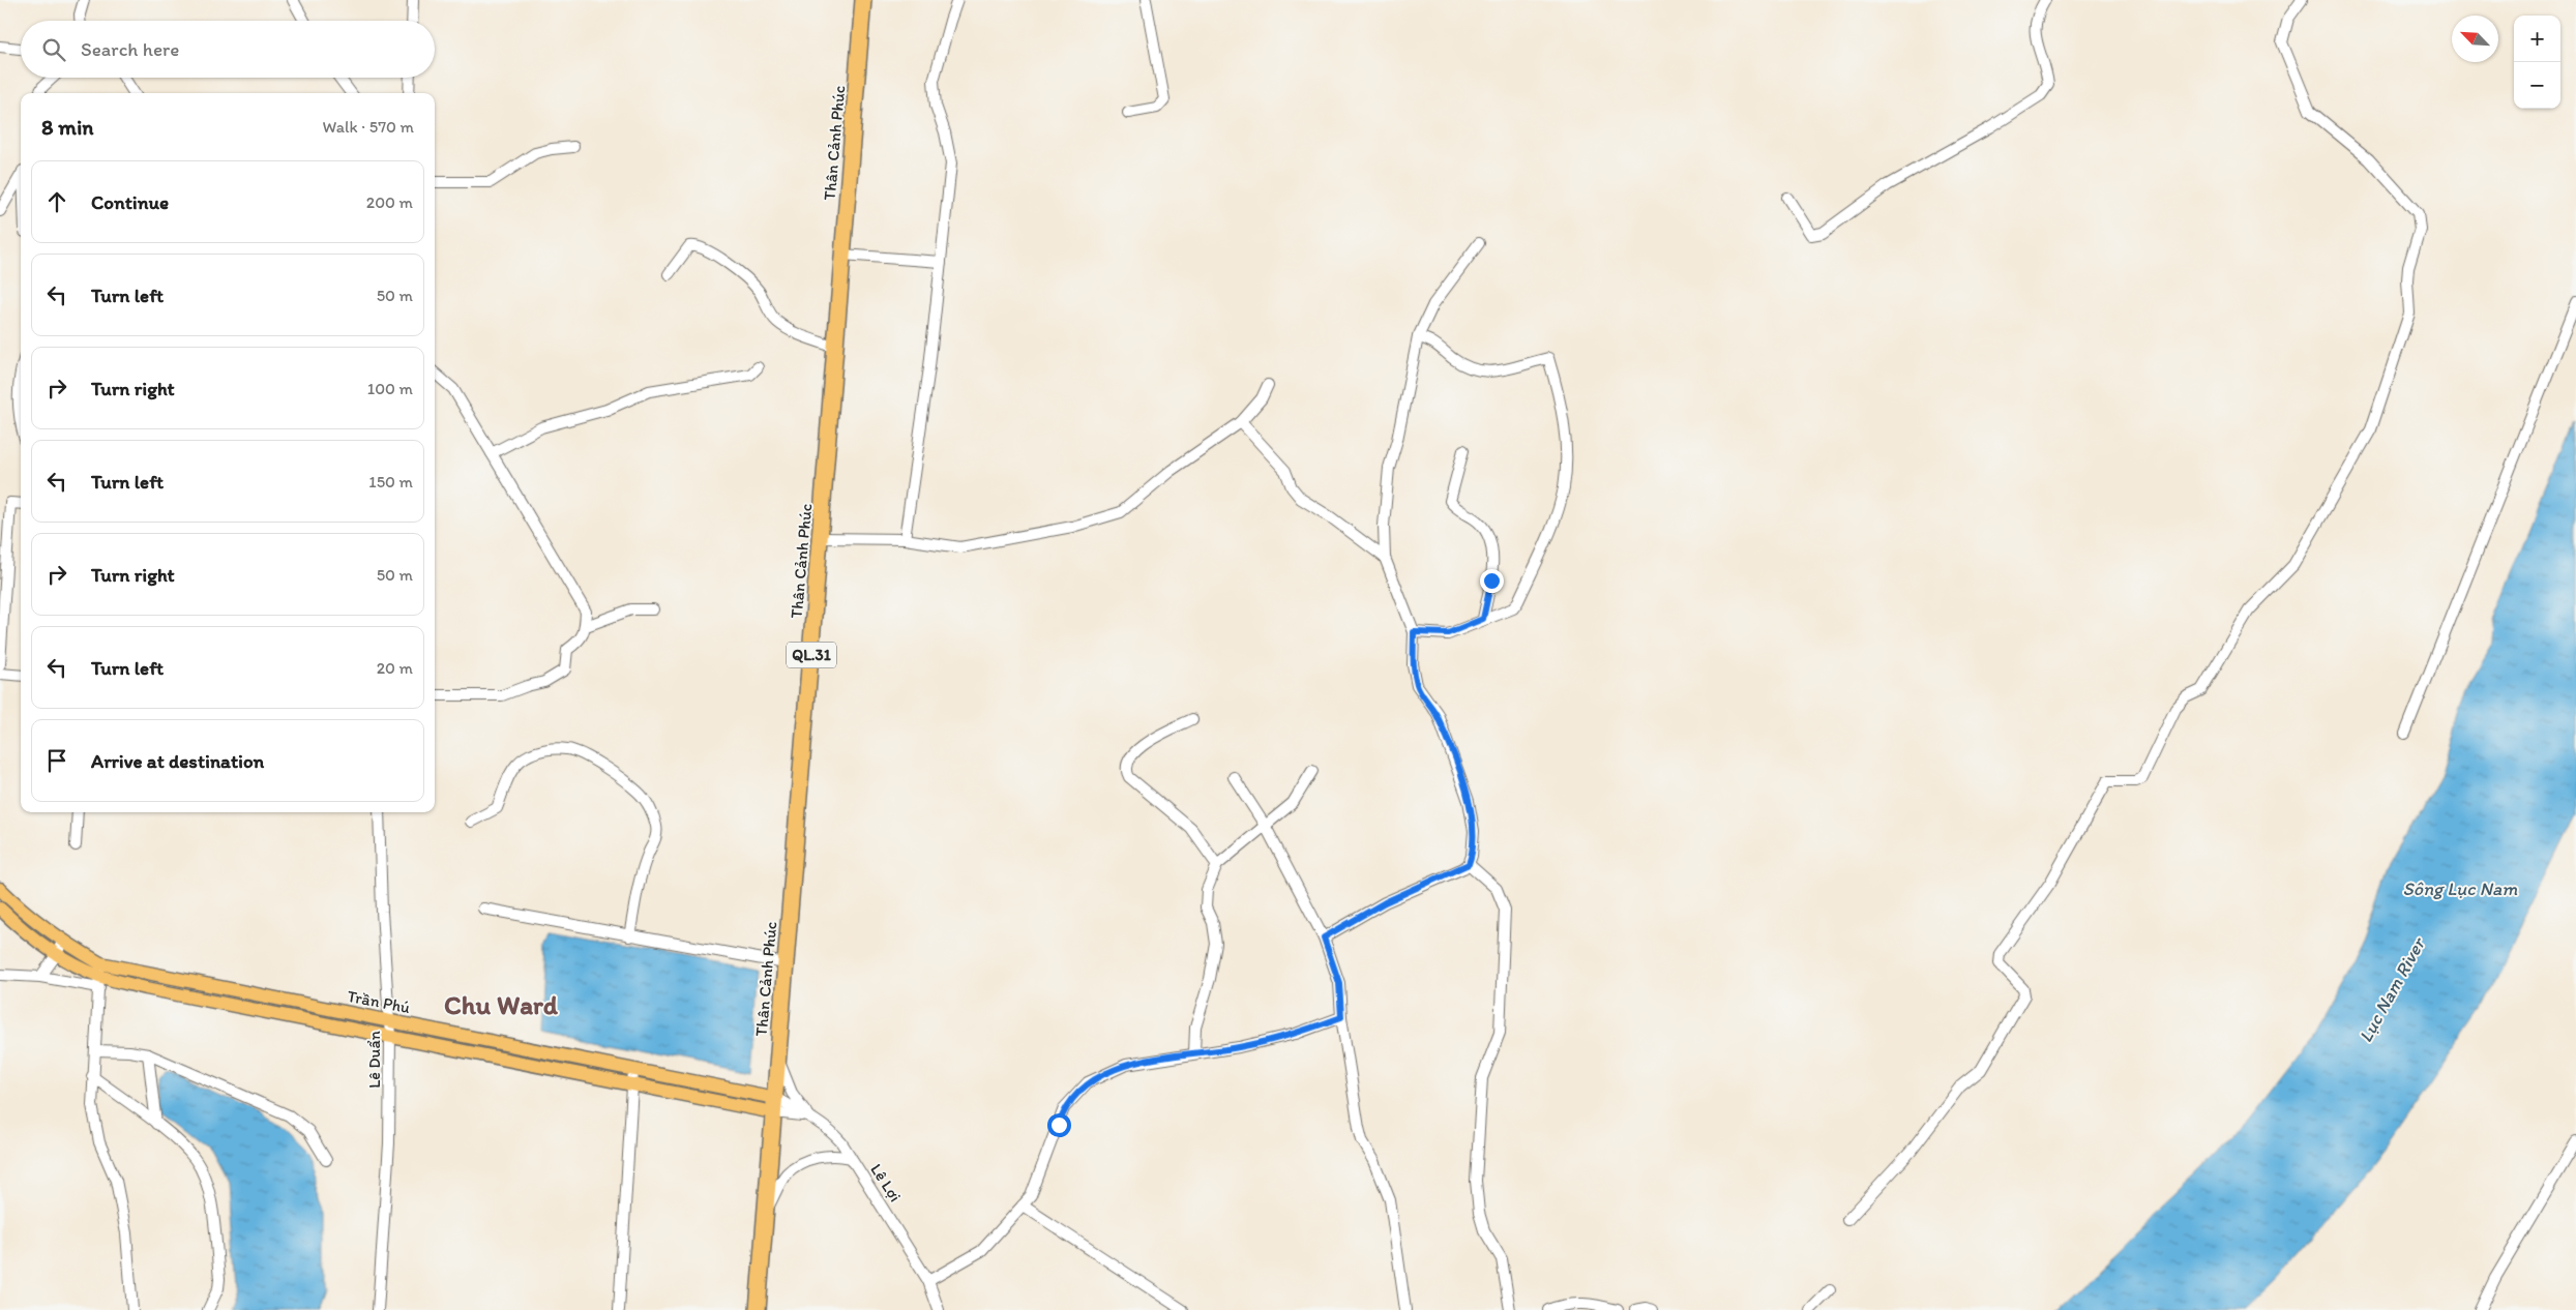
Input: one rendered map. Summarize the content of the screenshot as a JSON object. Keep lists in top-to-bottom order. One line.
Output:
{"streets":{"highway":["Thân Cảnh Phúc","QL.31"],"main road":["Trần Phú"],"street":["Lê Duẩn","Lê Lợi"]},"crossings":[["Thân Cảnh Phúc","Trần Phú"],["Trần Phú","Lê Duẩn"]],"districts":["Chu Ward"],"water":["Sông Lục Nam","Lục Nam River"],"north":"top left","page":{"map_buttons":["+","−"],"search":"Search here","heading":["8 min","Walk · 570 m"],"list":[["Continue","200 m"],["Turn left","50 m"],["Turn right","100 m"],["Turn left","150 m"],["Turn right","50 m"],["Turn left","20 m"],"Arrive at destination"]}}
